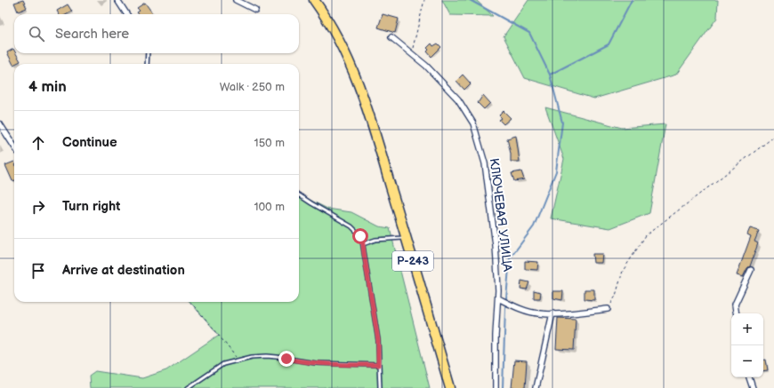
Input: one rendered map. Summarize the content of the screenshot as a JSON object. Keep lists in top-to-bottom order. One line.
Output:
{"streets":{"highway":["Р-243"],"street":["КЛЮЧЕВАЯ УЛИЦА"]},"page":{"search":"Search here","heading":["4 min","Walk · 250 m"],"list":[["Continue","150 m"],["Turn right","100 m"],"Arrive at destination"],"map_buttons":["+","−"]}}
